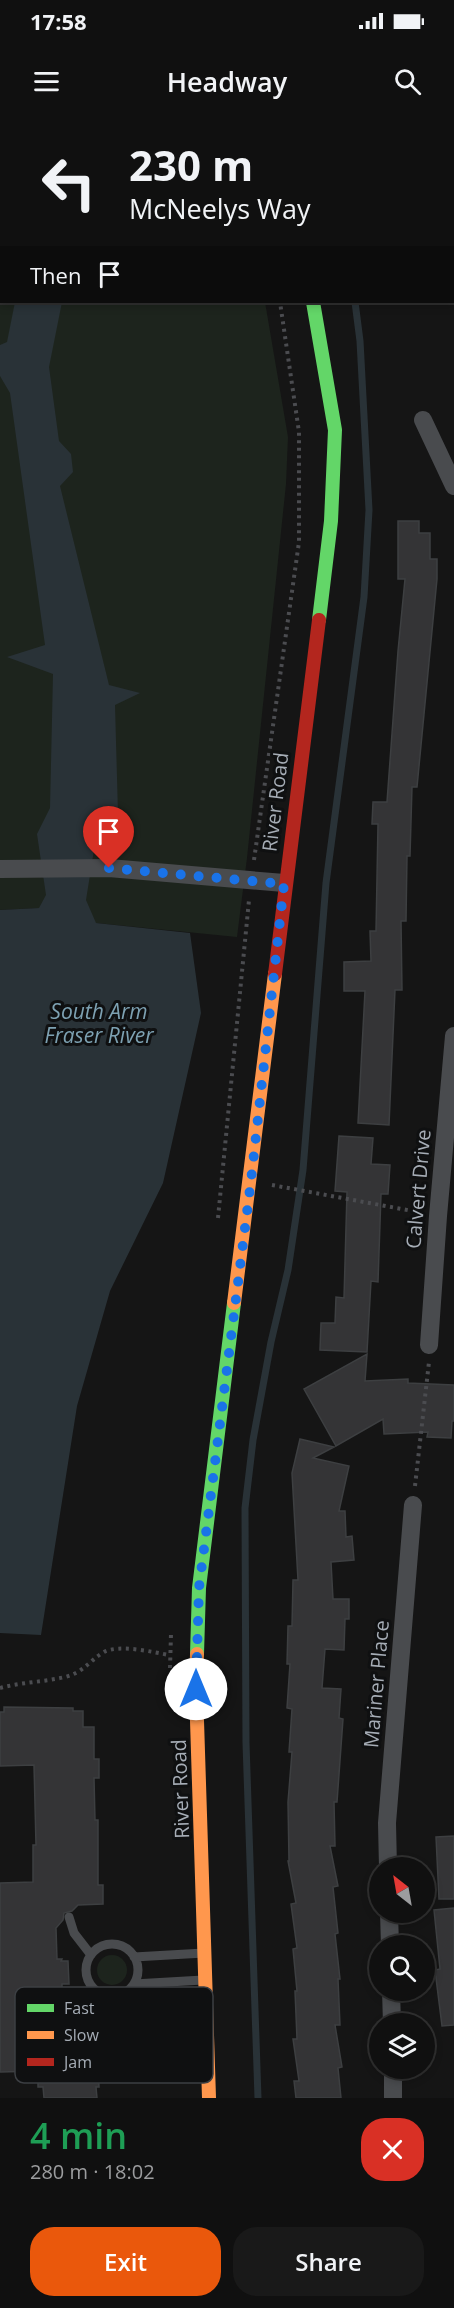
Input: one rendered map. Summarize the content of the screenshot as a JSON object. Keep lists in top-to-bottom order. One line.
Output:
{"streets":{"street":["River Road","Calvert Drive","Mariner Place"]},"water":["South Arm Fraser River"],"legend":["Fast","Slow","Jam"],"north":"top left","page":{"status":"17:58","header":"Headway","turn":["230 m","McNeelys Way"],"then":"Then","heading":["4 min","280 m · 18:02"],"buttons":["Exit","Share"]}}
